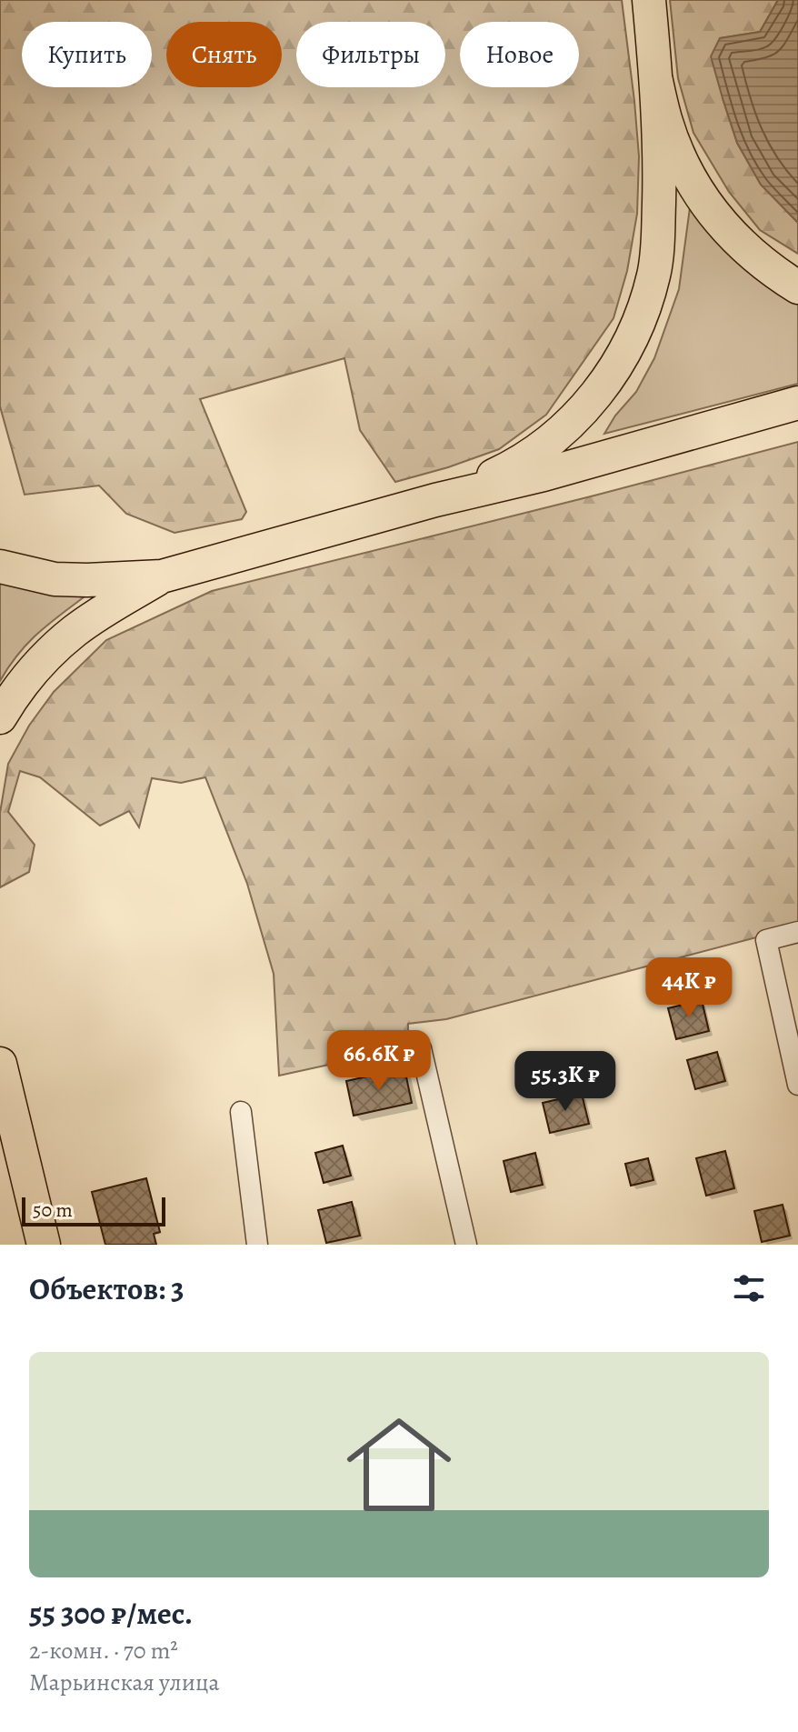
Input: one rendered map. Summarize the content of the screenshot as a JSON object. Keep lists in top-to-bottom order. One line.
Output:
{"scale_bar":"50 m","page":{"chip":["Купить","Снять","Фильтры","Новое"],"price":["44K ₽","66.6K ₽","55.3K ₽"],"scale":"50 m","heading":"Объектов: 3","list":[{"name":"55 300 ₽/мес.","note":"2-комн. · 70 m² · Марьинская улица"}]}}
